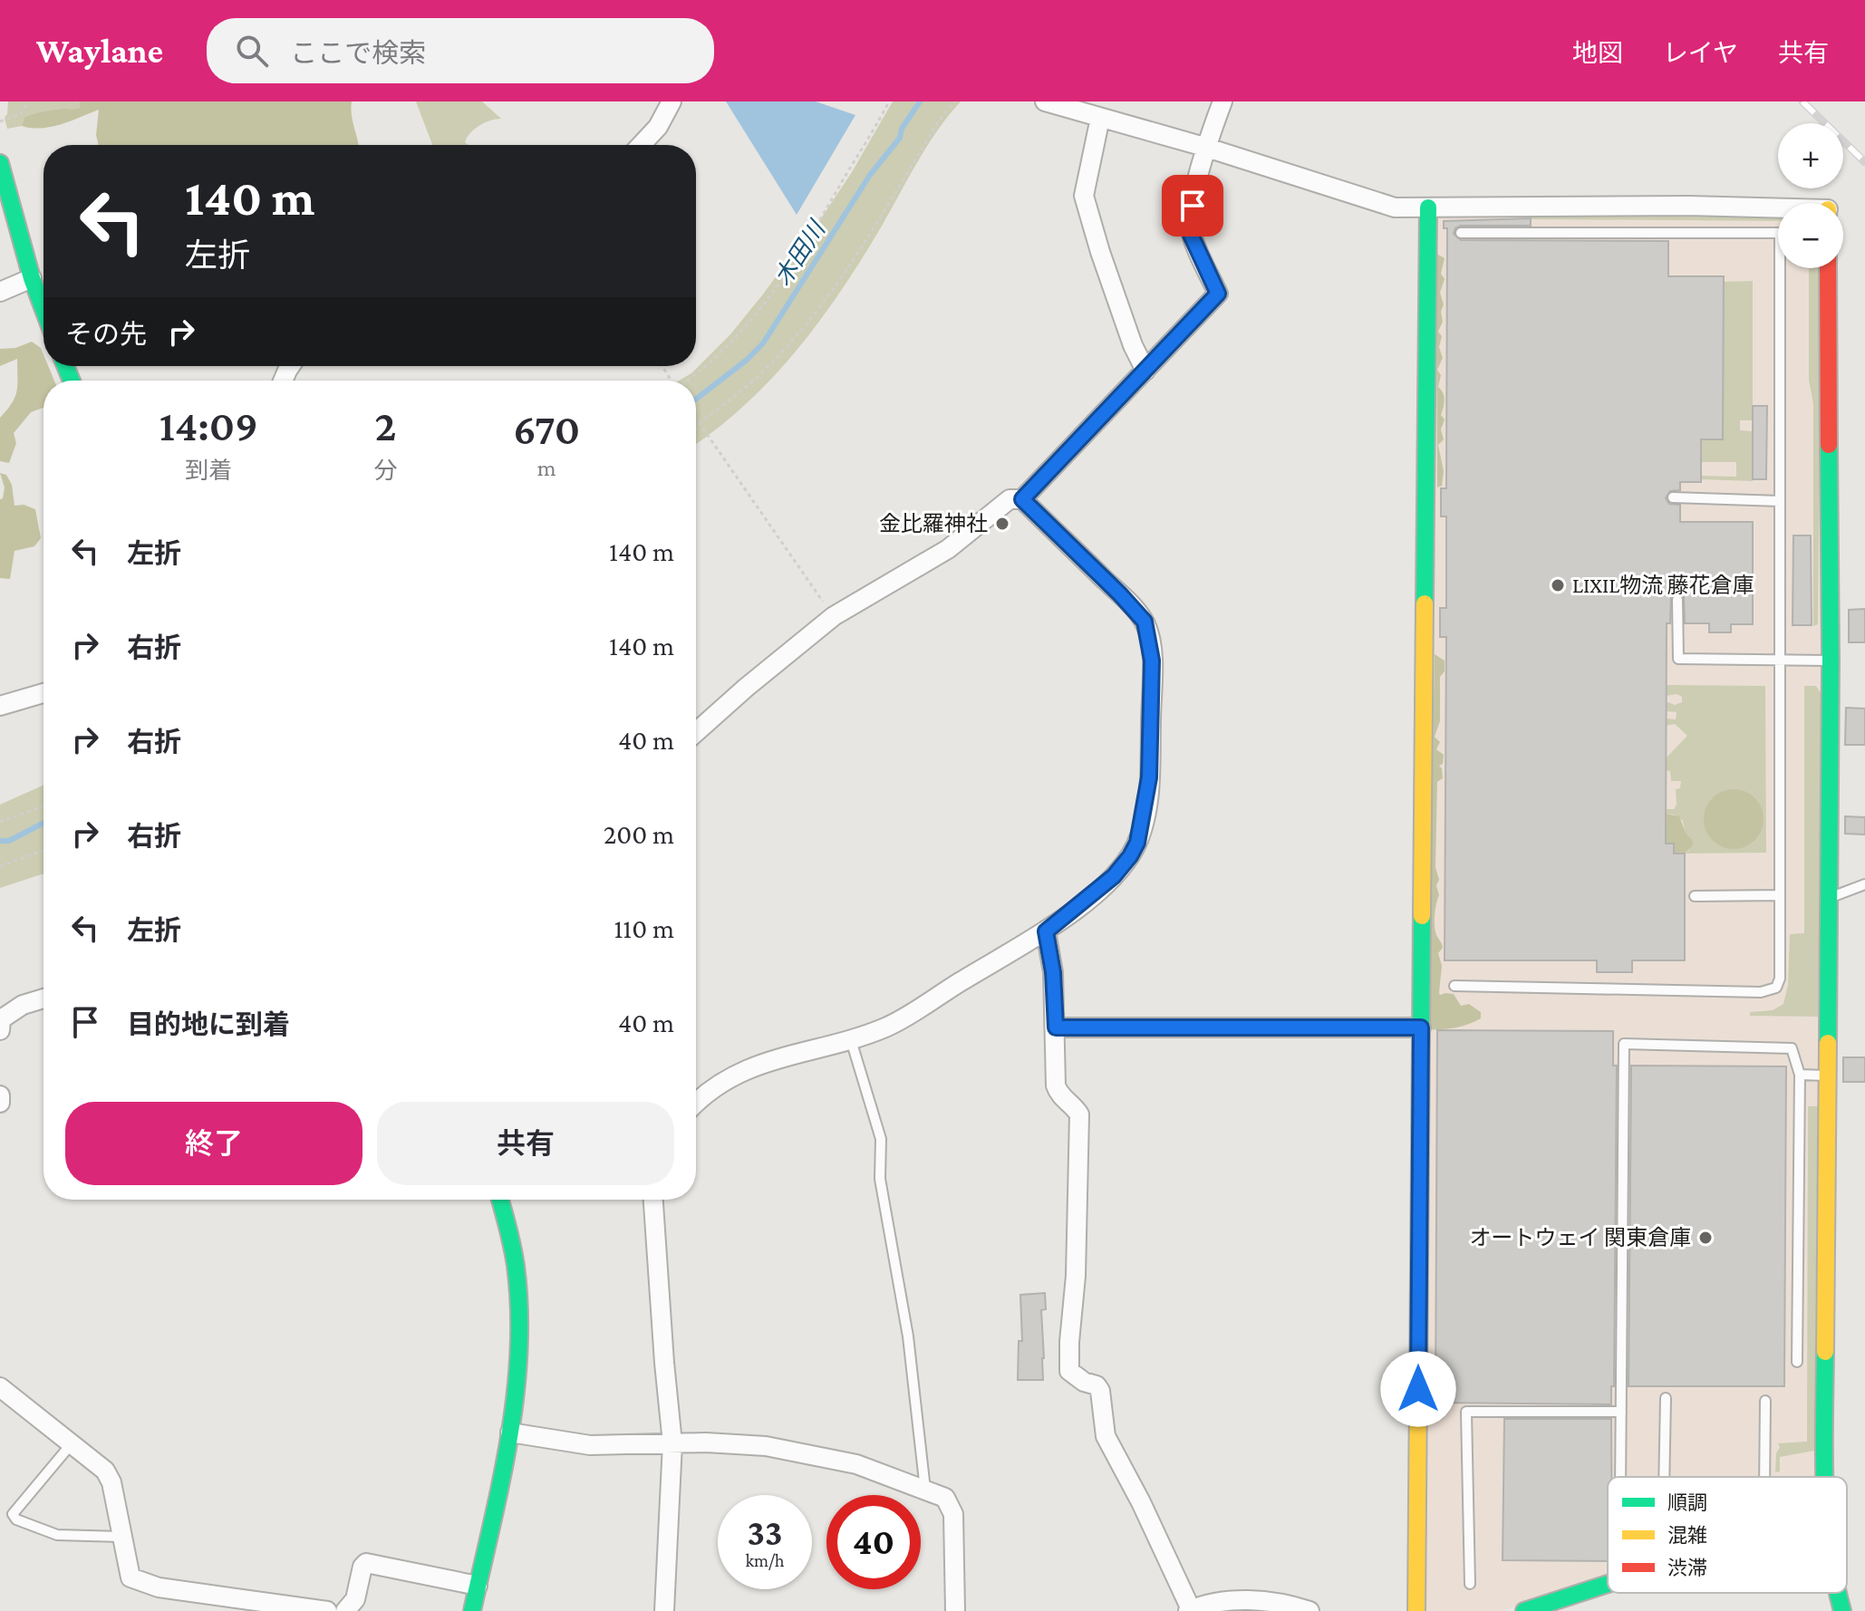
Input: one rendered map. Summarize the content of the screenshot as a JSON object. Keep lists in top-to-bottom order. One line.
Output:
{"water":["木田川"],"places":["金比羅神社","LIXIL物流 藤花倉庫","オートウェイ 関東倉庫"],"legend":["順調","混雑","渋滞"],"page":{"header":"Waylane","search":"ここで検索","nav":["地図","レイヤ","共有"],"map_buttons":["+","−"],"turn":["140 m","左折"],"then":"その先","eta":["14:09","到着","2","分","670","m"],"list":[{"name":"左折","value":"140 m"},{"name":"右折","value":"140 m"},{"name":"右折","value":"40 m"},{"name":"右折","value":"200 m"},{"name":"左折","value":"110 m"},{"name":"目的地に到着","value":"40 m"}],"buttons":["終了","共有"],"speed":"33 km/h","limit":"40"}}
